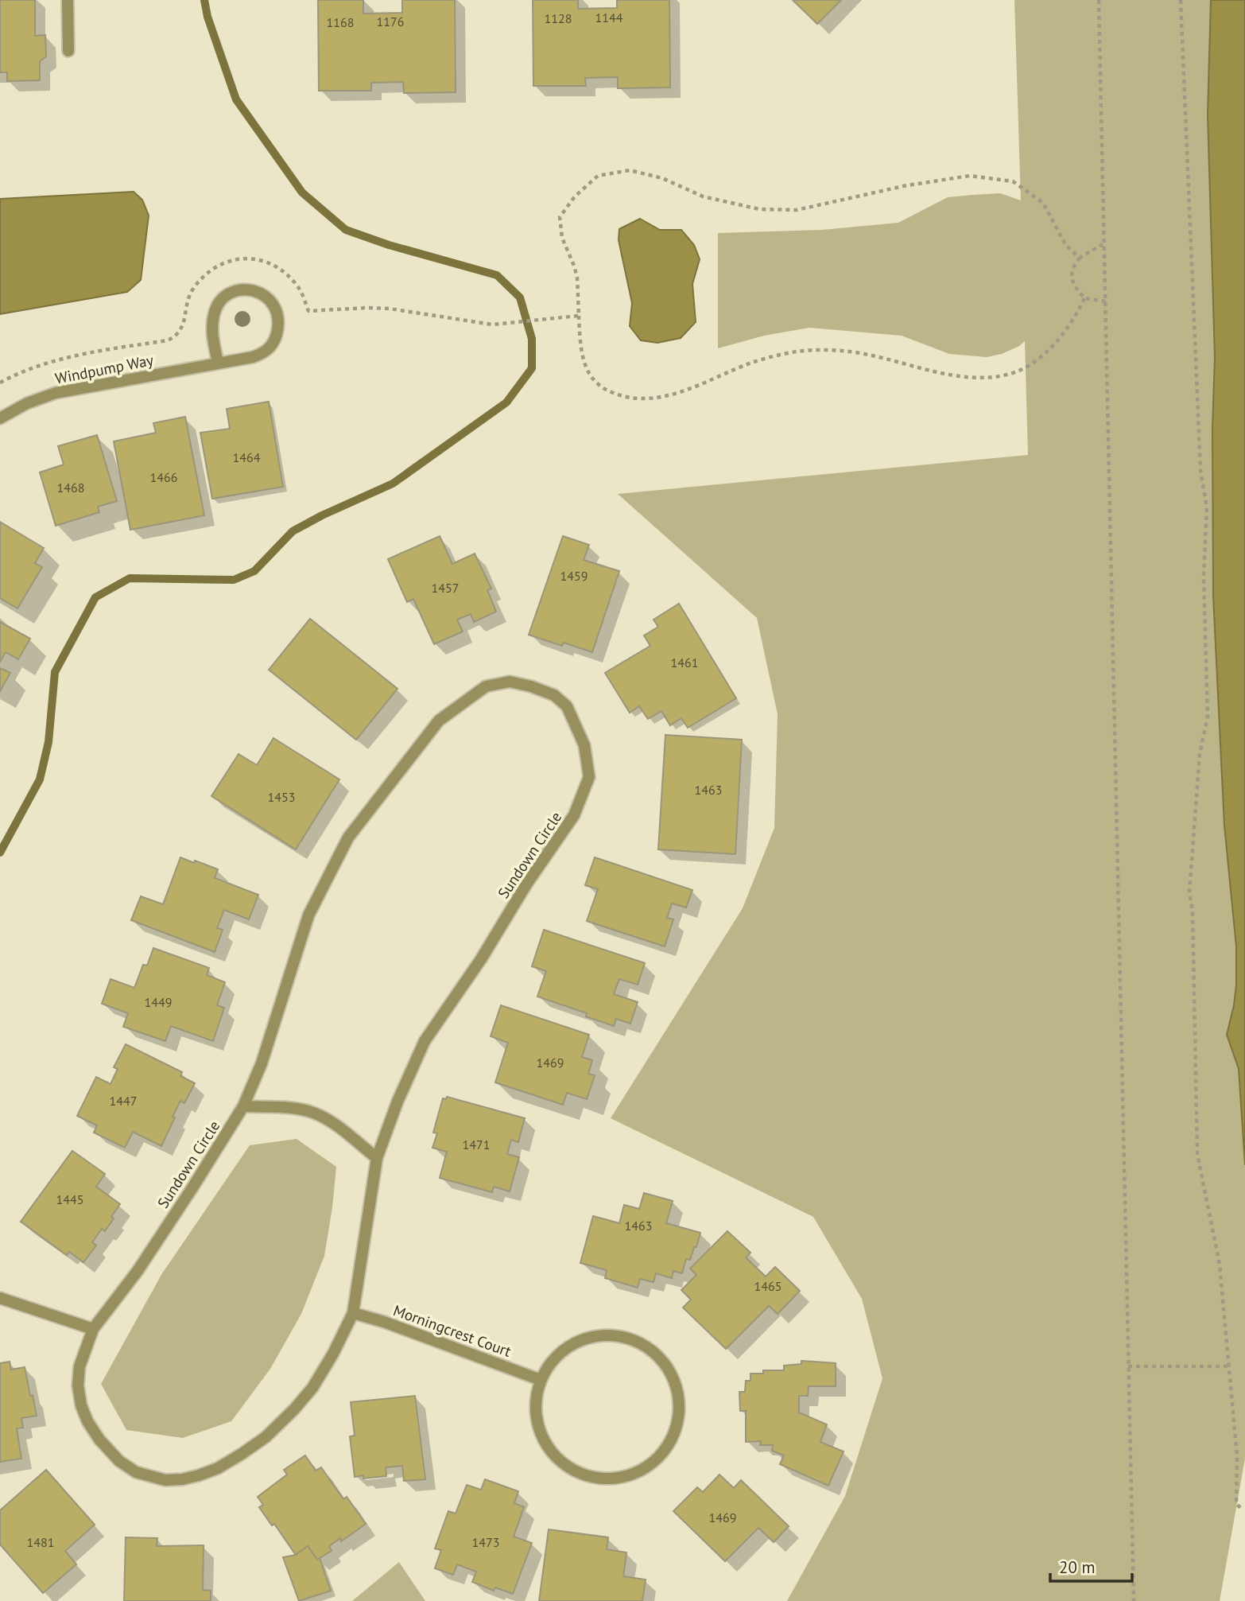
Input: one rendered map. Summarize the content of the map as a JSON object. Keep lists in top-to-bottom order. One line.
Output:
{"streets":{"street":["Windpump Way","Sundown Circle","Morningcrest Court"]},"crossings":[["Sundown Circle","Morningcrest Court"]],"house_numbers":["1144","1128","1176","1168","1464","1466","1468","1459","1457","1461","1463","1453","1449","1469","1447","1471","1445","1463","1465","1469","1481","1473"],"scale_bar":"20 m"}
